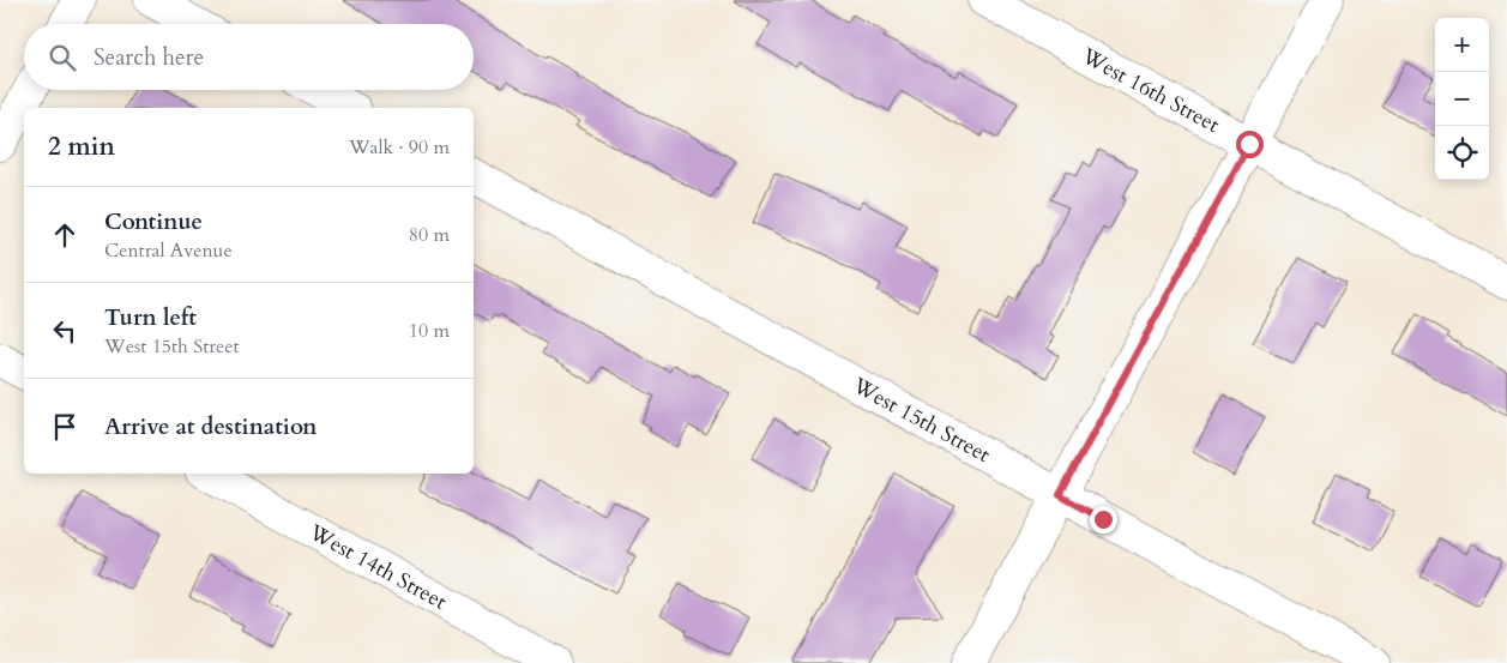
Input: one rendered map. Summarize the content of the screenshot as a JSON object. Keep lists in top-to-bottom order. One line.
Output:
{"streets":{"street":["West 16th Street","West 15th Street","West 14th Street"]},"page":{"map_buttons":["+","−"],"search":"Search here","heading":["2 min","Walk · 90 m"],"list":[["Continue","Central Avenue","80 m"],["Turn left","West 15th Street","10 m"],"Arrive at destination"]}}
